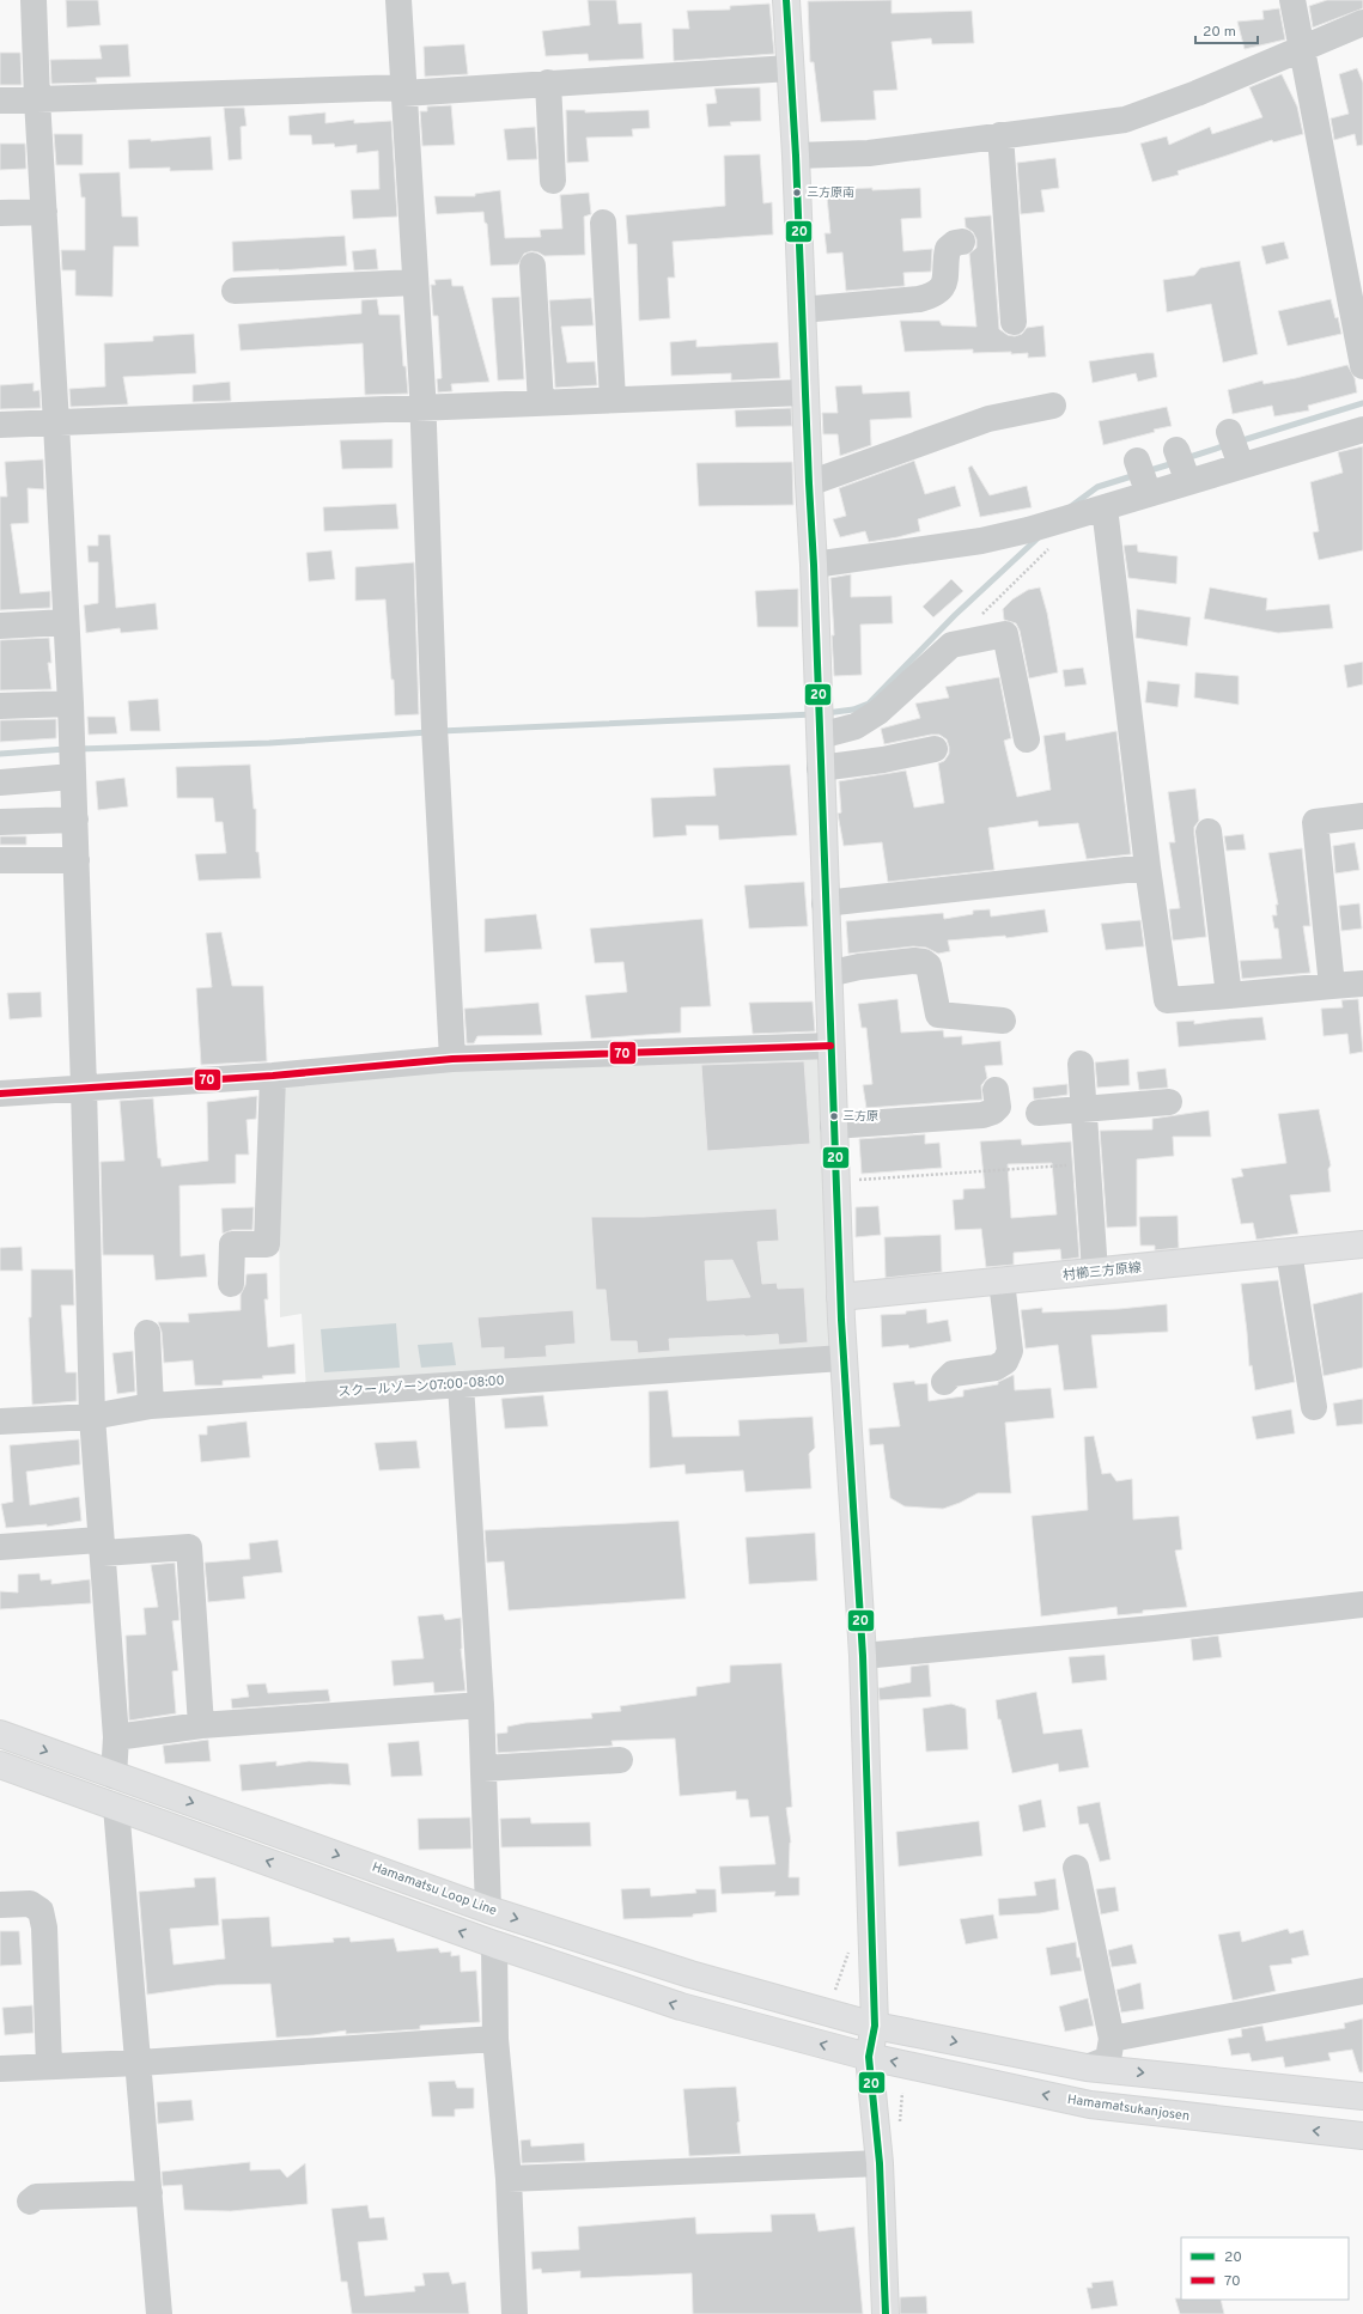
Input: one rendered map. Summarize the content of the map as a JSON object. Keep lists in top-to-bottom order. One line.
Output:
{"streets":{"main road":["村櫛三方原線","Hamamatsu Loop Line","Hamamatsukanjosen"],"street":["スクールゾーン07:00-08:00"]},"places":["三方原南","三方原"],"lines":["transit line 20","transit line 70"],"legend":["20","70"],"scale_bar":"20 m"}
